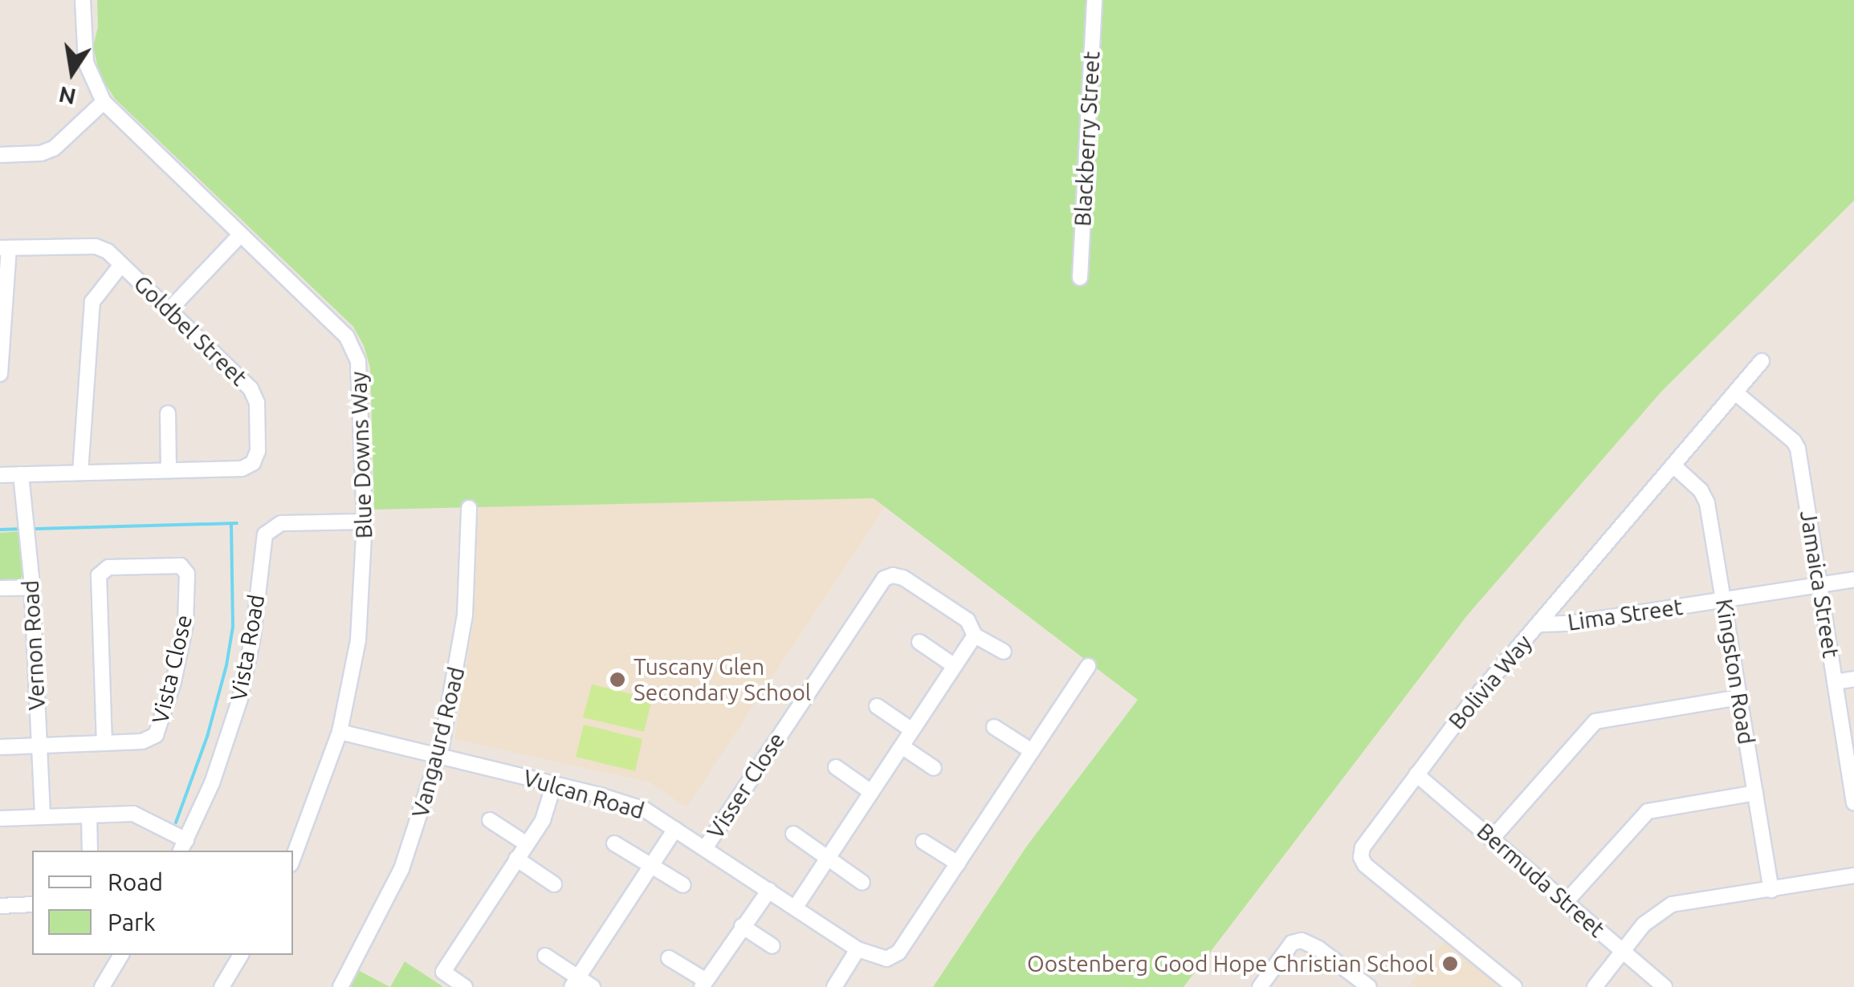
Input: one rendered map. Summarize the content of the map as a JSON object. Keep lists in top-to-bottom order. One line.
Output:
{"streets":{"street":["Blackberry Street","Goldbel Street","Blue Downs Way","Jamaica Street","Lima Street","Vernon Road","Vista Road","Vista Close","Kingston Road","Bolivia Way","Vangaurd Road","Visser Close","Vulcan Road","Bermuda Street"]},"crossings":[["Goldbel Street","Vernon Road"],["Blue Downs Way","Vista Road"],["Blue Downs Way","Vulcan Road"],["Jamaica Street","Lima Street"],["Jamaica Street","Bolivia Way"],["Lima Street","Kingston Road"],["Lima Street","Bolivia Way"],["Vernon Road","Vista Close"],["Kingston Road","Bolivia Way"],["Bolivia Way","Bermuda Street"],["Vangaurd Road","Vulcan Road"],["Visser Close","Vulcan Road"]],"places":["Tuscany Glen Secondary School","Oostenberg Good Hope Christian School"],"legend":["Road","Park"],"north":"bottom"}
